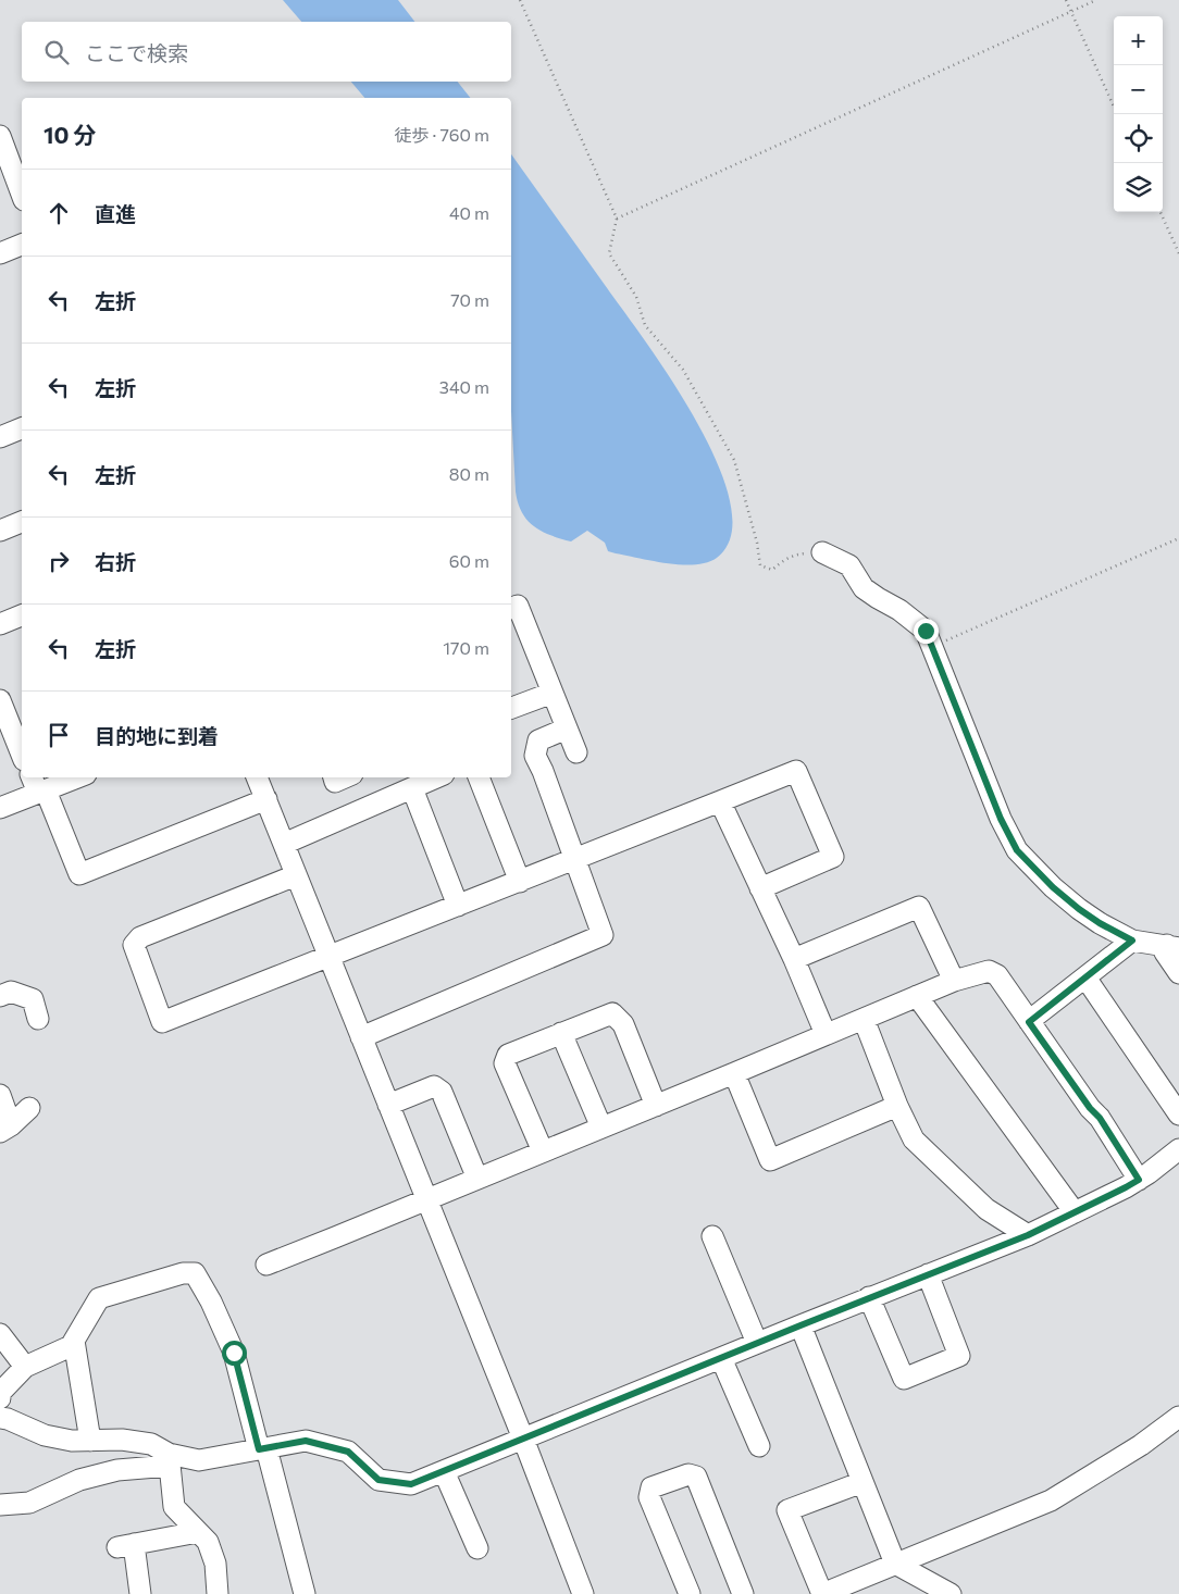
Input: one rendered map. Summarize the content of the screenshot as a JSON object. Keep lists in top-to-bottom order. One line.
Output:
{"page":{"map_buttons":["+","−"],"search":"ここで検索","heading":["10 分","徒歩 · 760 m"],"list":[["直進","40 m"],["左折","70 m"],["左折","340 m"],["左折","80 m"],["右折","60 m"],["左折","170 m"],"目的地に到着"]}}
